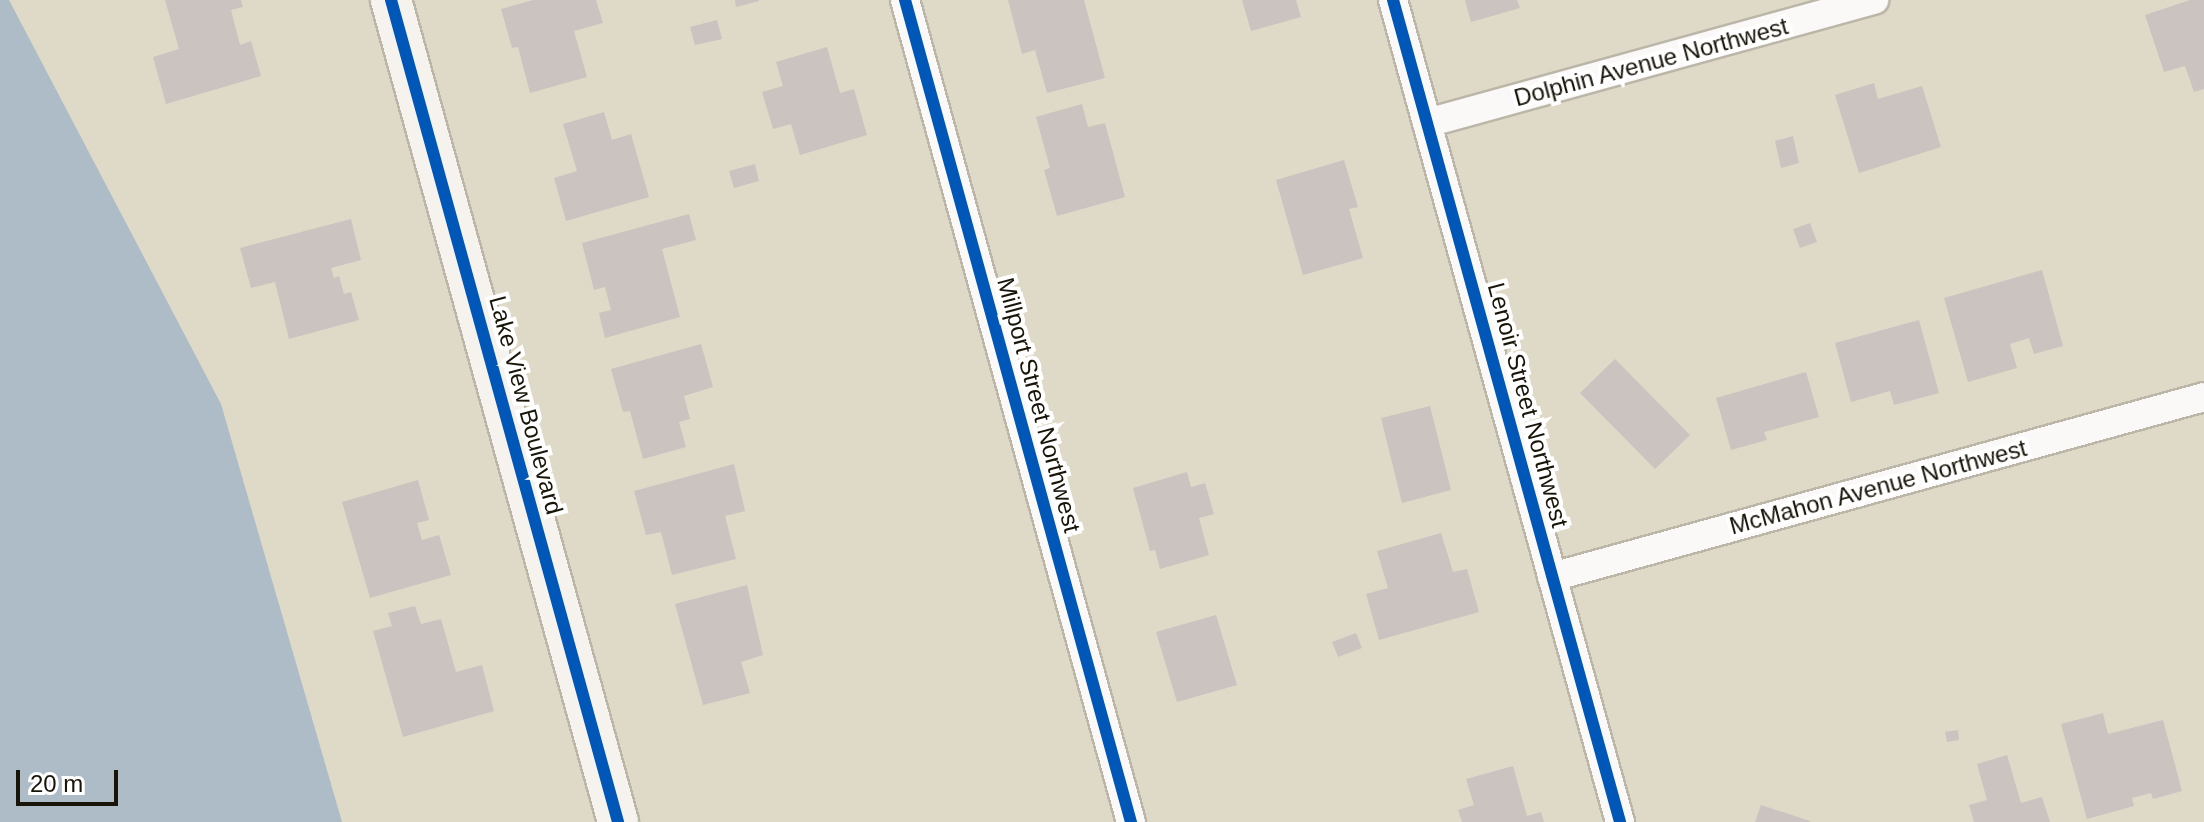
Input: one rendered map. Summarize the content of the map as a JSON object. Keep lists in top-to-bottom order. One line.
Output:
{"streets":{"street":["Dolphin Avenue Northwest","Lake View Boulevard","Millport Street Northwest","Lenoir Street Northwest","McMahon Avenue Northwest"]},"crossings":[["Dolphin Avenue Northwest","Lenoir Street Northwest"],["Lenoir Street Northwest","McMahon Avenue Northwest"]],"scale_bar":"20 m"}
